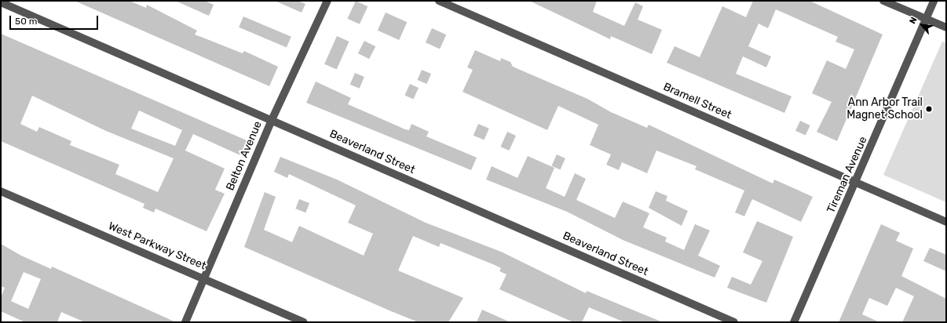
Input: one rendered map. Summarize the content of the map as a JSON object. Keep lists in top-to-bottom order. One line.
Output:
{"streets":{"street":["Bramell Street","Beaverland Street","Belton Avenue","Tireman Avenue","West Parkway Street"]},"crossings":[["Bramell Street","Tireman Avenue"],["Beaverland Street","Belton Avenue"],["Belton Avenue","West Parkway Street"]],"places":["Ann Arbor Trail Magnet School"],"scale_bar":"50 m","north":"top left"}
